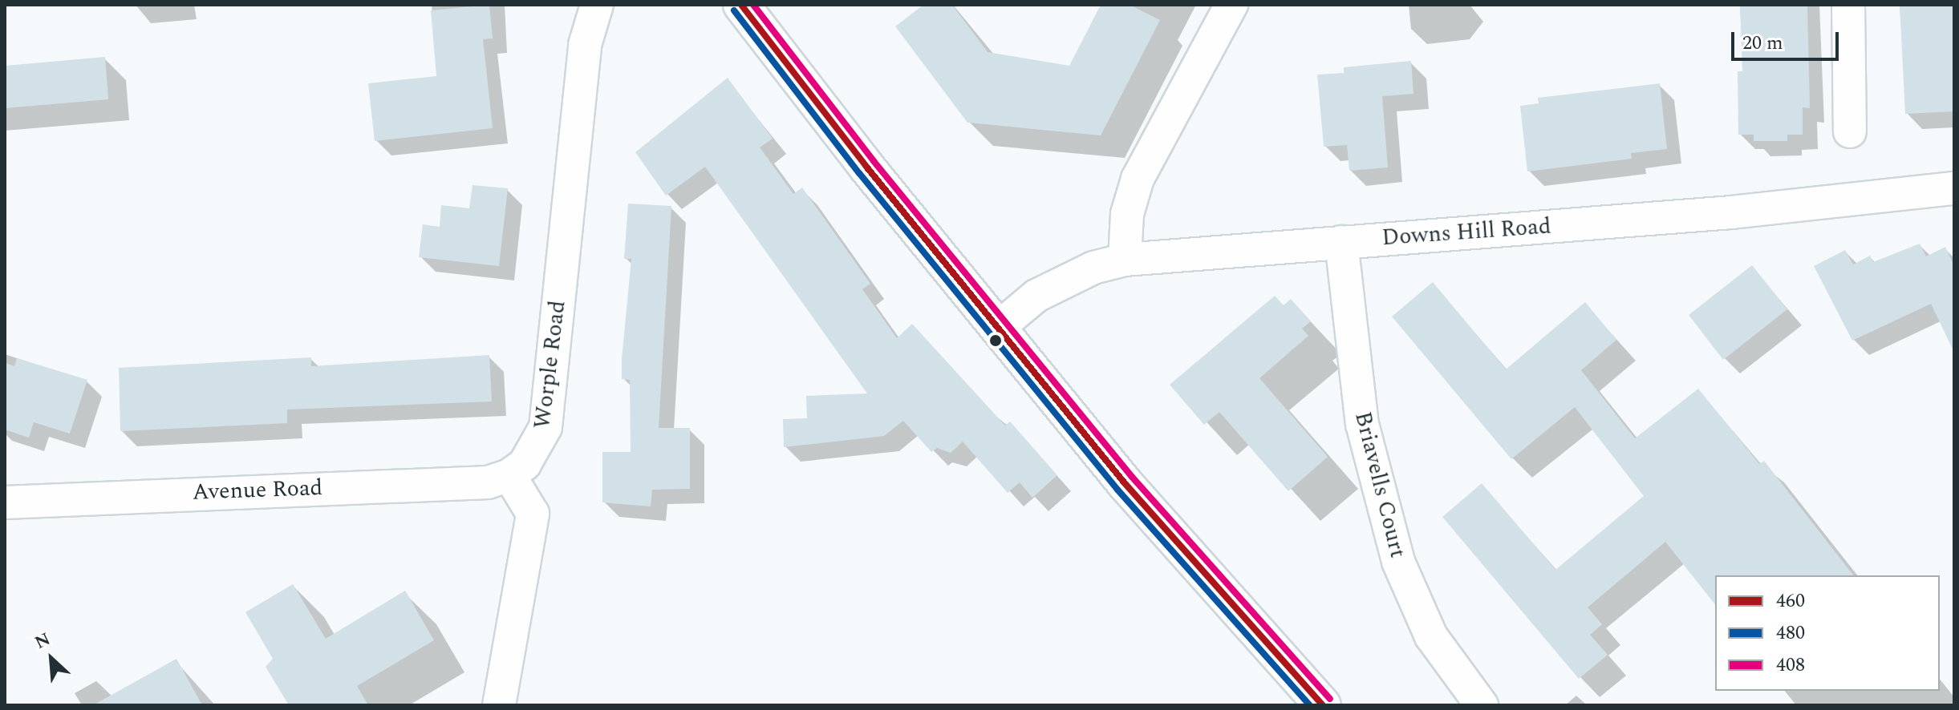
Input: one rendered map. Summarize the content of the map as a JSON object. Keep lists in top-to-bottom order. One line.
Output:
{"streets":{"street":["Downs Hill Road","Worple Road","Briavells Court","Avenue Road"]},"crossings":[["Downs Hill Road","Briavells Court"],["Worple Road","Avenue Road"]],"lines":["transit line 460","transit line 408","transit line 480"],"legend":["460","480","408"],"scale_bar":"20 m","north":"top left"}
